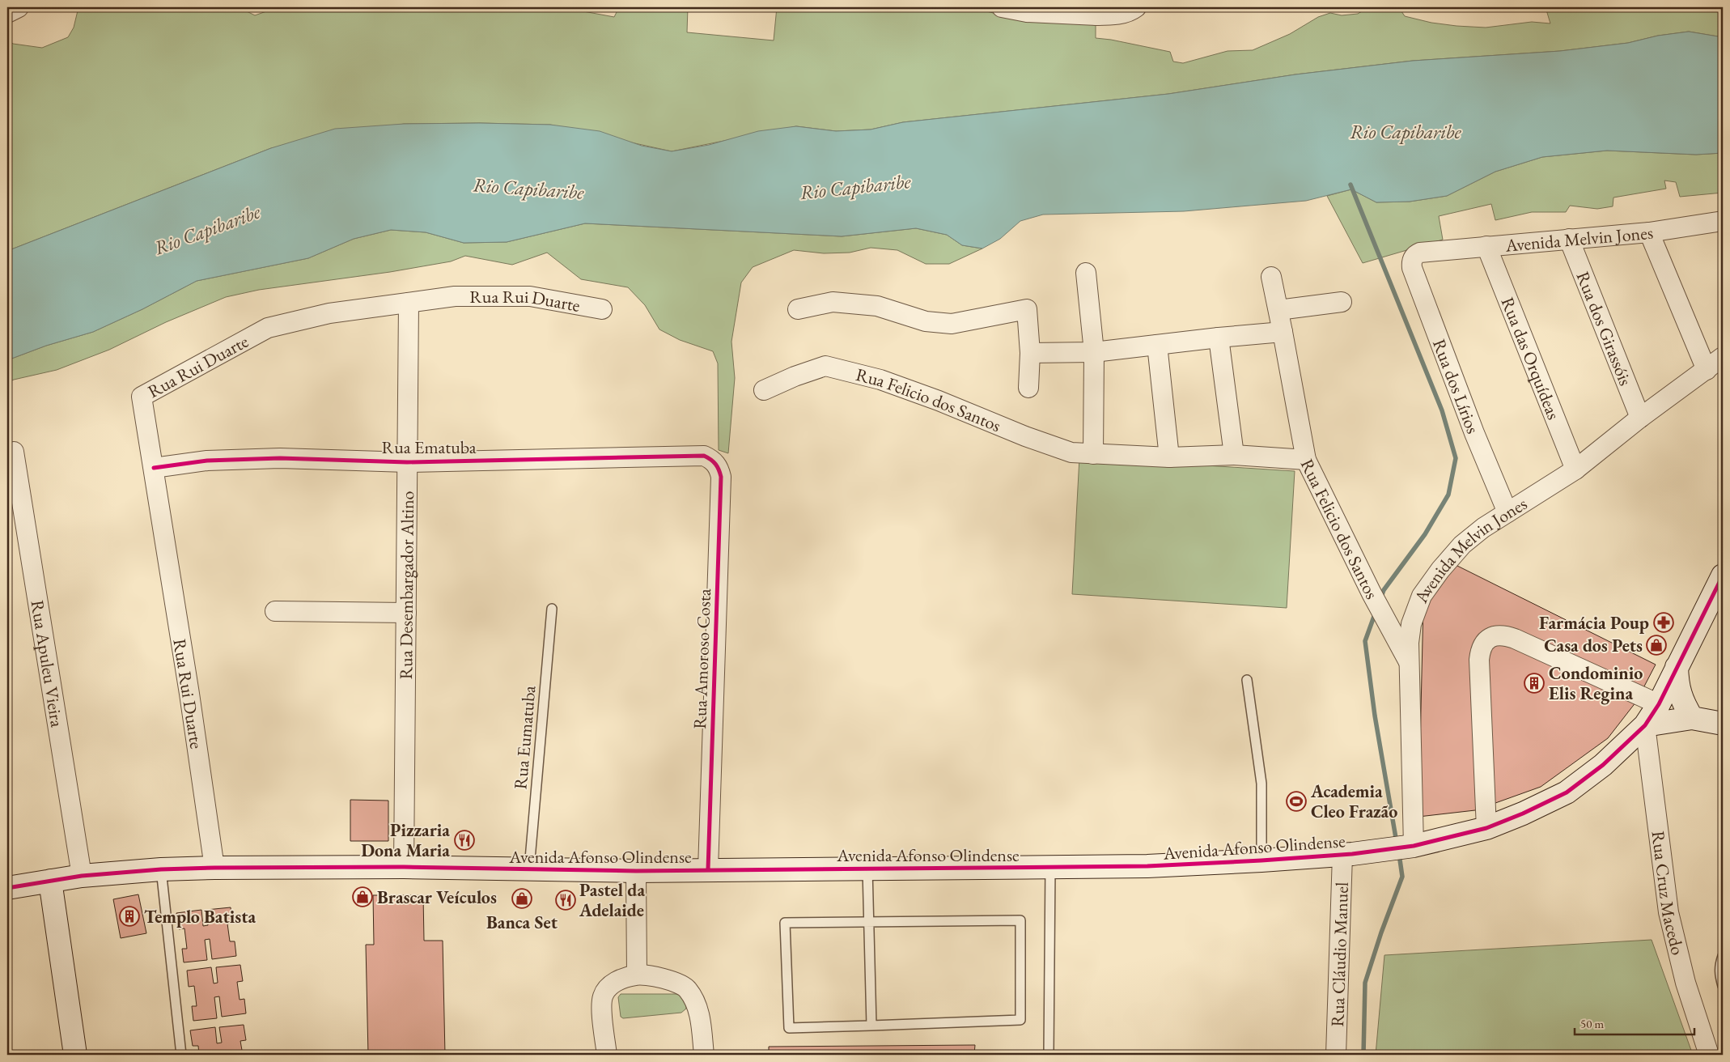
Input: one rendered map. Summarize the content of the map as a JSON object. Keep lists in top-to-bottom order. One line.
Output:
{"streets":{"main road":["Avenida Afonso Olindense"],"street":["Avenida Melvin Jones","Rua Rui Duarte","Rua dos Girassóis","Rua das Orquídeas","Rua dos Lírios","Rua Felicio dos Santos","Rua Ematuba","Rua Desembargador Altino","Rua Amoroso Costa","Rua Apuleu Vieira","Rua Cruz Macedo","Rua Cláudio Manuel"],"lane":["Rua Eumatuba"]},"crossings":[["Avenida Melvin Jones","Rua dos Girassóis"],["Avenida Melvin Jones","Rua das Orquídeas"],["Avenida Melvin Jones","Rua dos Lírios"],["Avenida Melvin Jones","Rua Felicio dos Santos"],["Avenida Melvin Jones","Avenida Afonso Olindense"],["Rua Rui Duarte","Rua Ematuba"],["Rua Rui Duarte","Rua Desembargador Altino"],["Rua Rui Duarte","Avenida Afonso Olindense"],["Rua Ematuba","Rua Desembargador Altino"],["Rua Ematuba","Rua Amoroso Costa"],["Rua Desembargador Altino","Avenida Afonso Olindense"],["Rua Amoroso Costa","Avenida Afonso Olindense"],["Rua Apuleu Vieira","Avenida Afonso Olindense"],["Rua Eumatuba","Avenida Afonso Olindense"],["Avenida Afonso Olindense","Rua Cruz Macedo"],["Avenida Afonso Olindense","Rua Cláudio Manuel"]],"water":["Rio Capibaribe"],"places":{"pharmacy":["Farmácia Poup"],"shop":["Casa dos Pets","Brascar Veículos","Banca Set"],"building":["Condominio Elis Regina","Templo Batista"],"sports":["Academia Cleo Frazão"],"restaurant":["Pizzaria Dona Maria","Pastel da Adelaide"]},"scale_bar":"50 m"}
